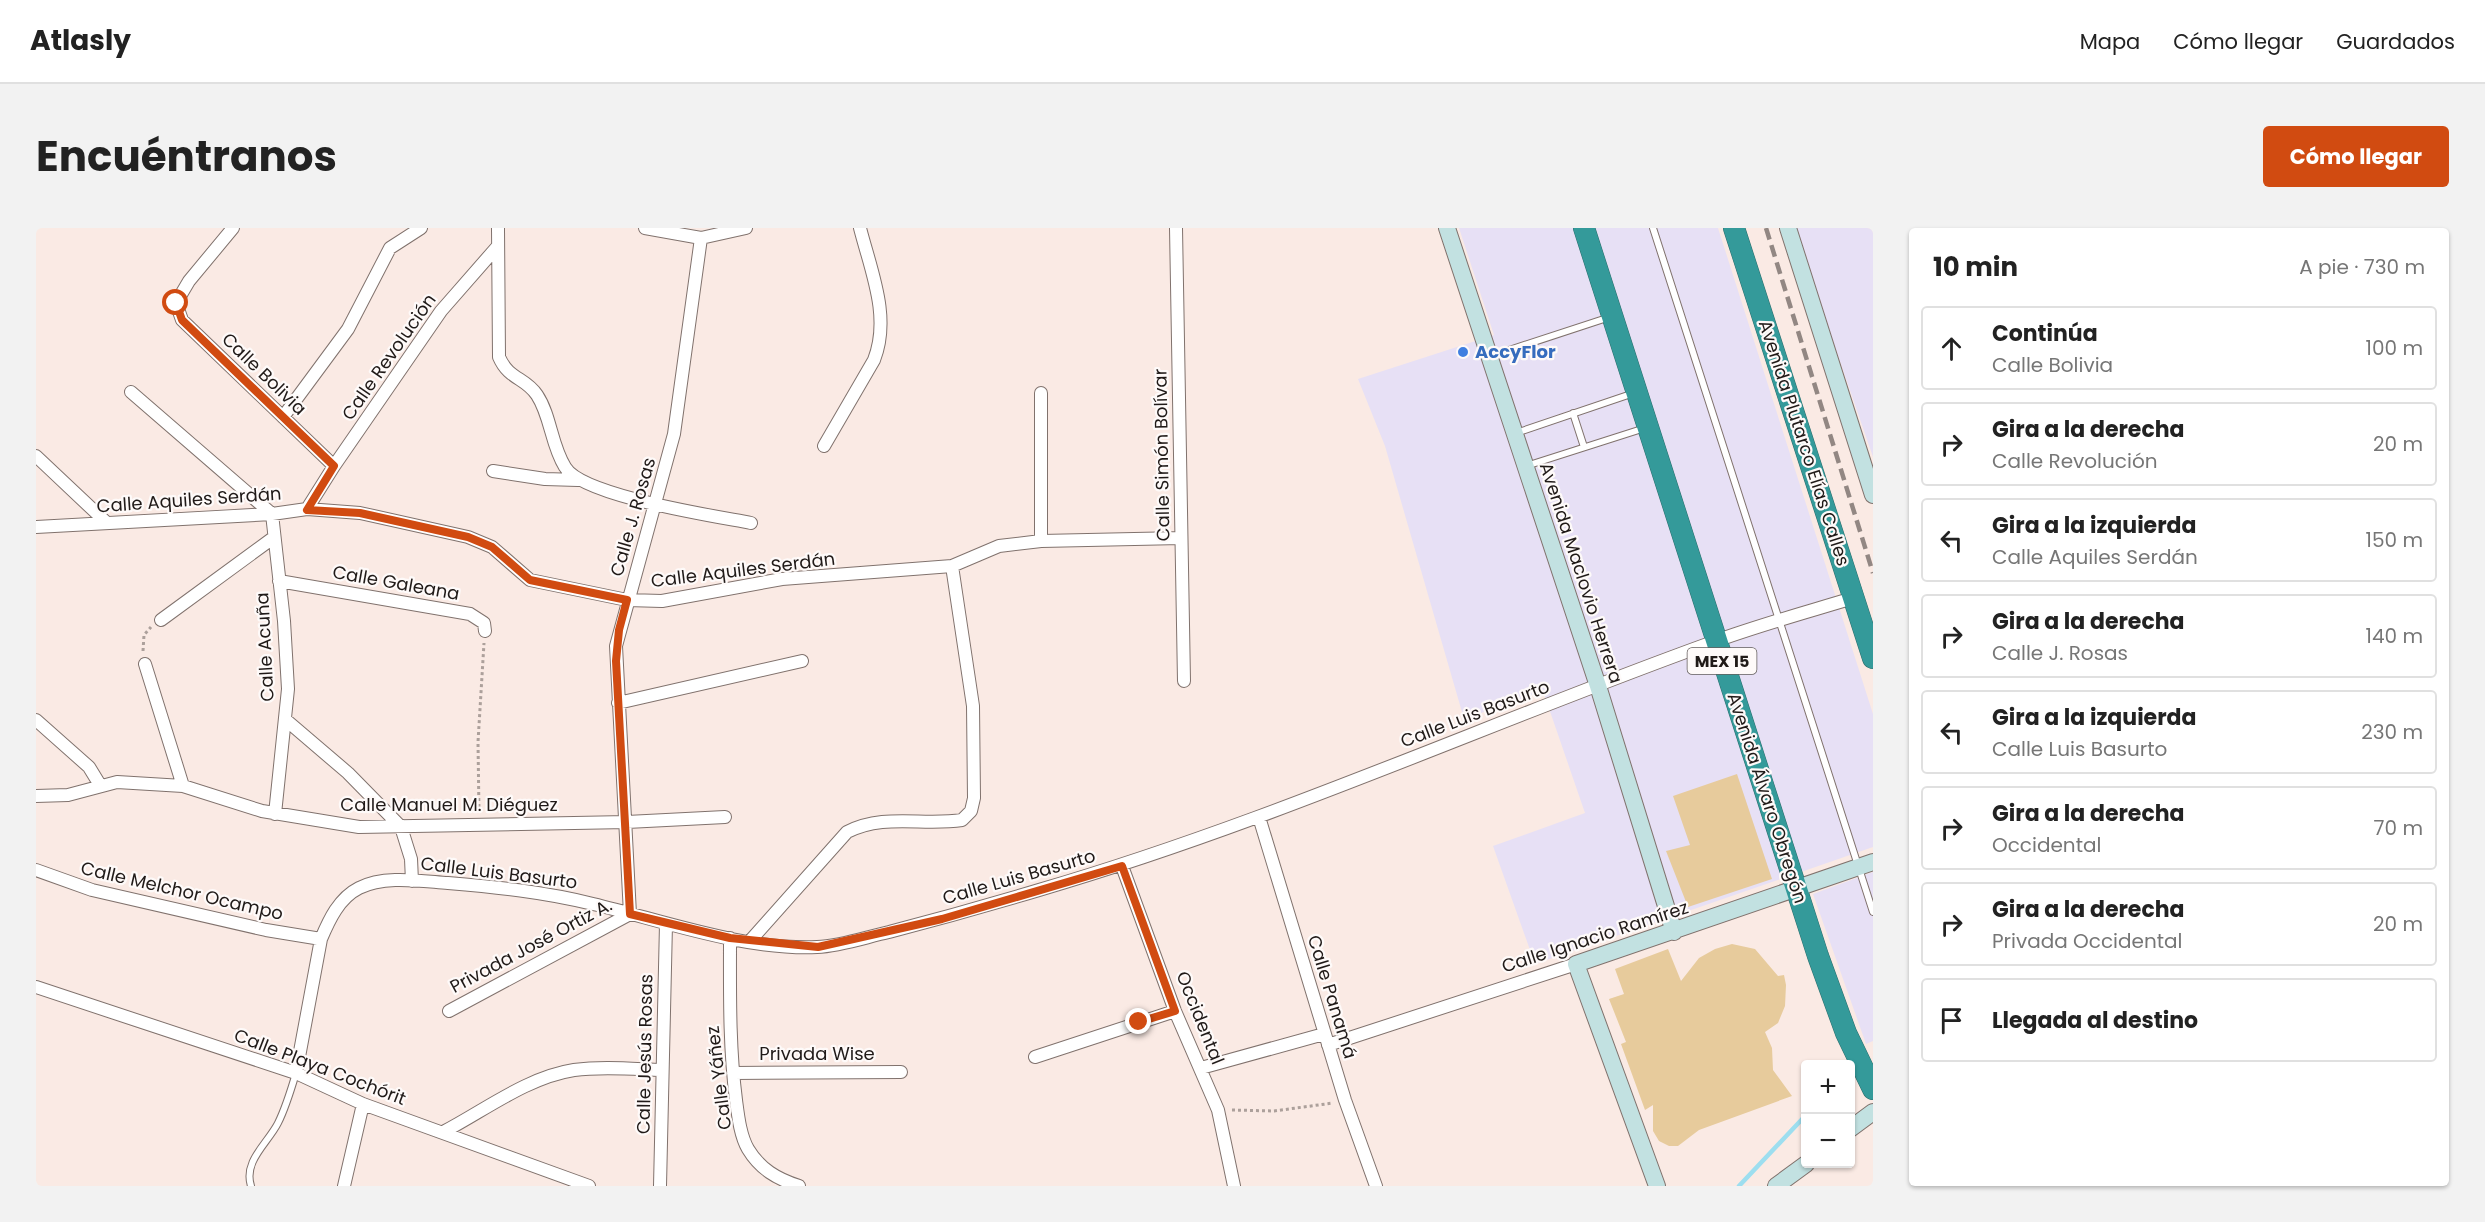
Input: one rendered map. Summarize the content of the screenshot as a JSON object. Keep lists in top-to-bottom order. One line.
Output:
{"streets":{"highway":["Avenida Plutarco Elías Calles","MEX 15","Avenida Álvaro Obregón"],"street":["Calle Revolución","Calle Bolivia","Calle Simón Bolívar","Calle Aquiles Serdán","Calle J. Rosas","Avenida Maclovio Herrera","Calle Galeana","Calle Acuña","Calle Luis Basurto","Calle Manuel M. Diéguez","Calle Melchor Ocampo","Calle Ignacio Ramírez","Privada José Ortiz A.","Calle Panamá","Occidental","Calle Jesús Rosas","Privada Wise","Calle Playa Cochórit","Calle Yáñez"]},"crossings":[["Calle Revolución","Calle Bolivia"],["Calle Revolución","Calle Aquiles Serdán"],["Avenida Plutarco Elías Calles","Calle Luis Basurto"],["Calle Simón Bolívar","Calle Aquiles Serdán"],["Calle Aquiles Serdán","Calle J. Rosas"],["Calle Aquiles Serdán","Calle Acuña"],["Calle J. Rosas","Calle Luis Basurto"],["Calle J. Rosas","Calle Manuel M. Diéguez"],["Calle J. Rosas","Privada José Ortiz A."],["Avenida Maclovio Herrera","Calle Luis Basurto"],["Avenida Maclovio Herrera","Calle Ignacio Ramírez"],["Calle Galeana","Calle Acuña"],["Calle Acuña","Calle Manuel M. Diéguez"],["Calle Luis Basurto","Avenida Álvaro Obregón"],["Calle Luis Basurto","Calle Melchor Ocampo"],["Calle Luis Basurto","Privada José Ortiz A."],["Calle Luis Basurto","Calle Panamá"],["Calle Luis Basurto","Occidental"],["Calle Luis Basurto","Calle Jesús Rosas"],["Calle Luis Basurto","Calle Playa Cochórit"],["Calle Luis Basurto","Calle Yáñez"],["Avenida Álvaro Obregón","Calle Ignacio Ramírez"],["Calle Ignacio Ramírez","Calle Panamá"],["Calle Ignacio Ramírez","Occidental"],["Privada Wise","Calle Yáñez"]],"places":["AccyFlor"],"page":{"header":"Atlasly","nav":["Mapa","Cómo llegar","Guardados"],"title":"Encuéntranos","buttons":"Cómo llegar","heading":["10 min","A pie · 730 m"],"list":[["Continúa","Calle Bolivia","100 m"],["Gira a la derecha","Calle Revolución","20 m"],["Gira a la izquierda","Calle Aquiles Serdán","150 m"],["Gira a la derecha","Calle J. Rosas","140 m"],["Gira a la izquierda","Calle Luis Basurto","230 m"],["Gira a la derecha","Occidental","70 m"],["Gira a la derecha","Privada Occidental","20 m"],"Llegada al destino"],"map_buttons":["+","−"]}}
